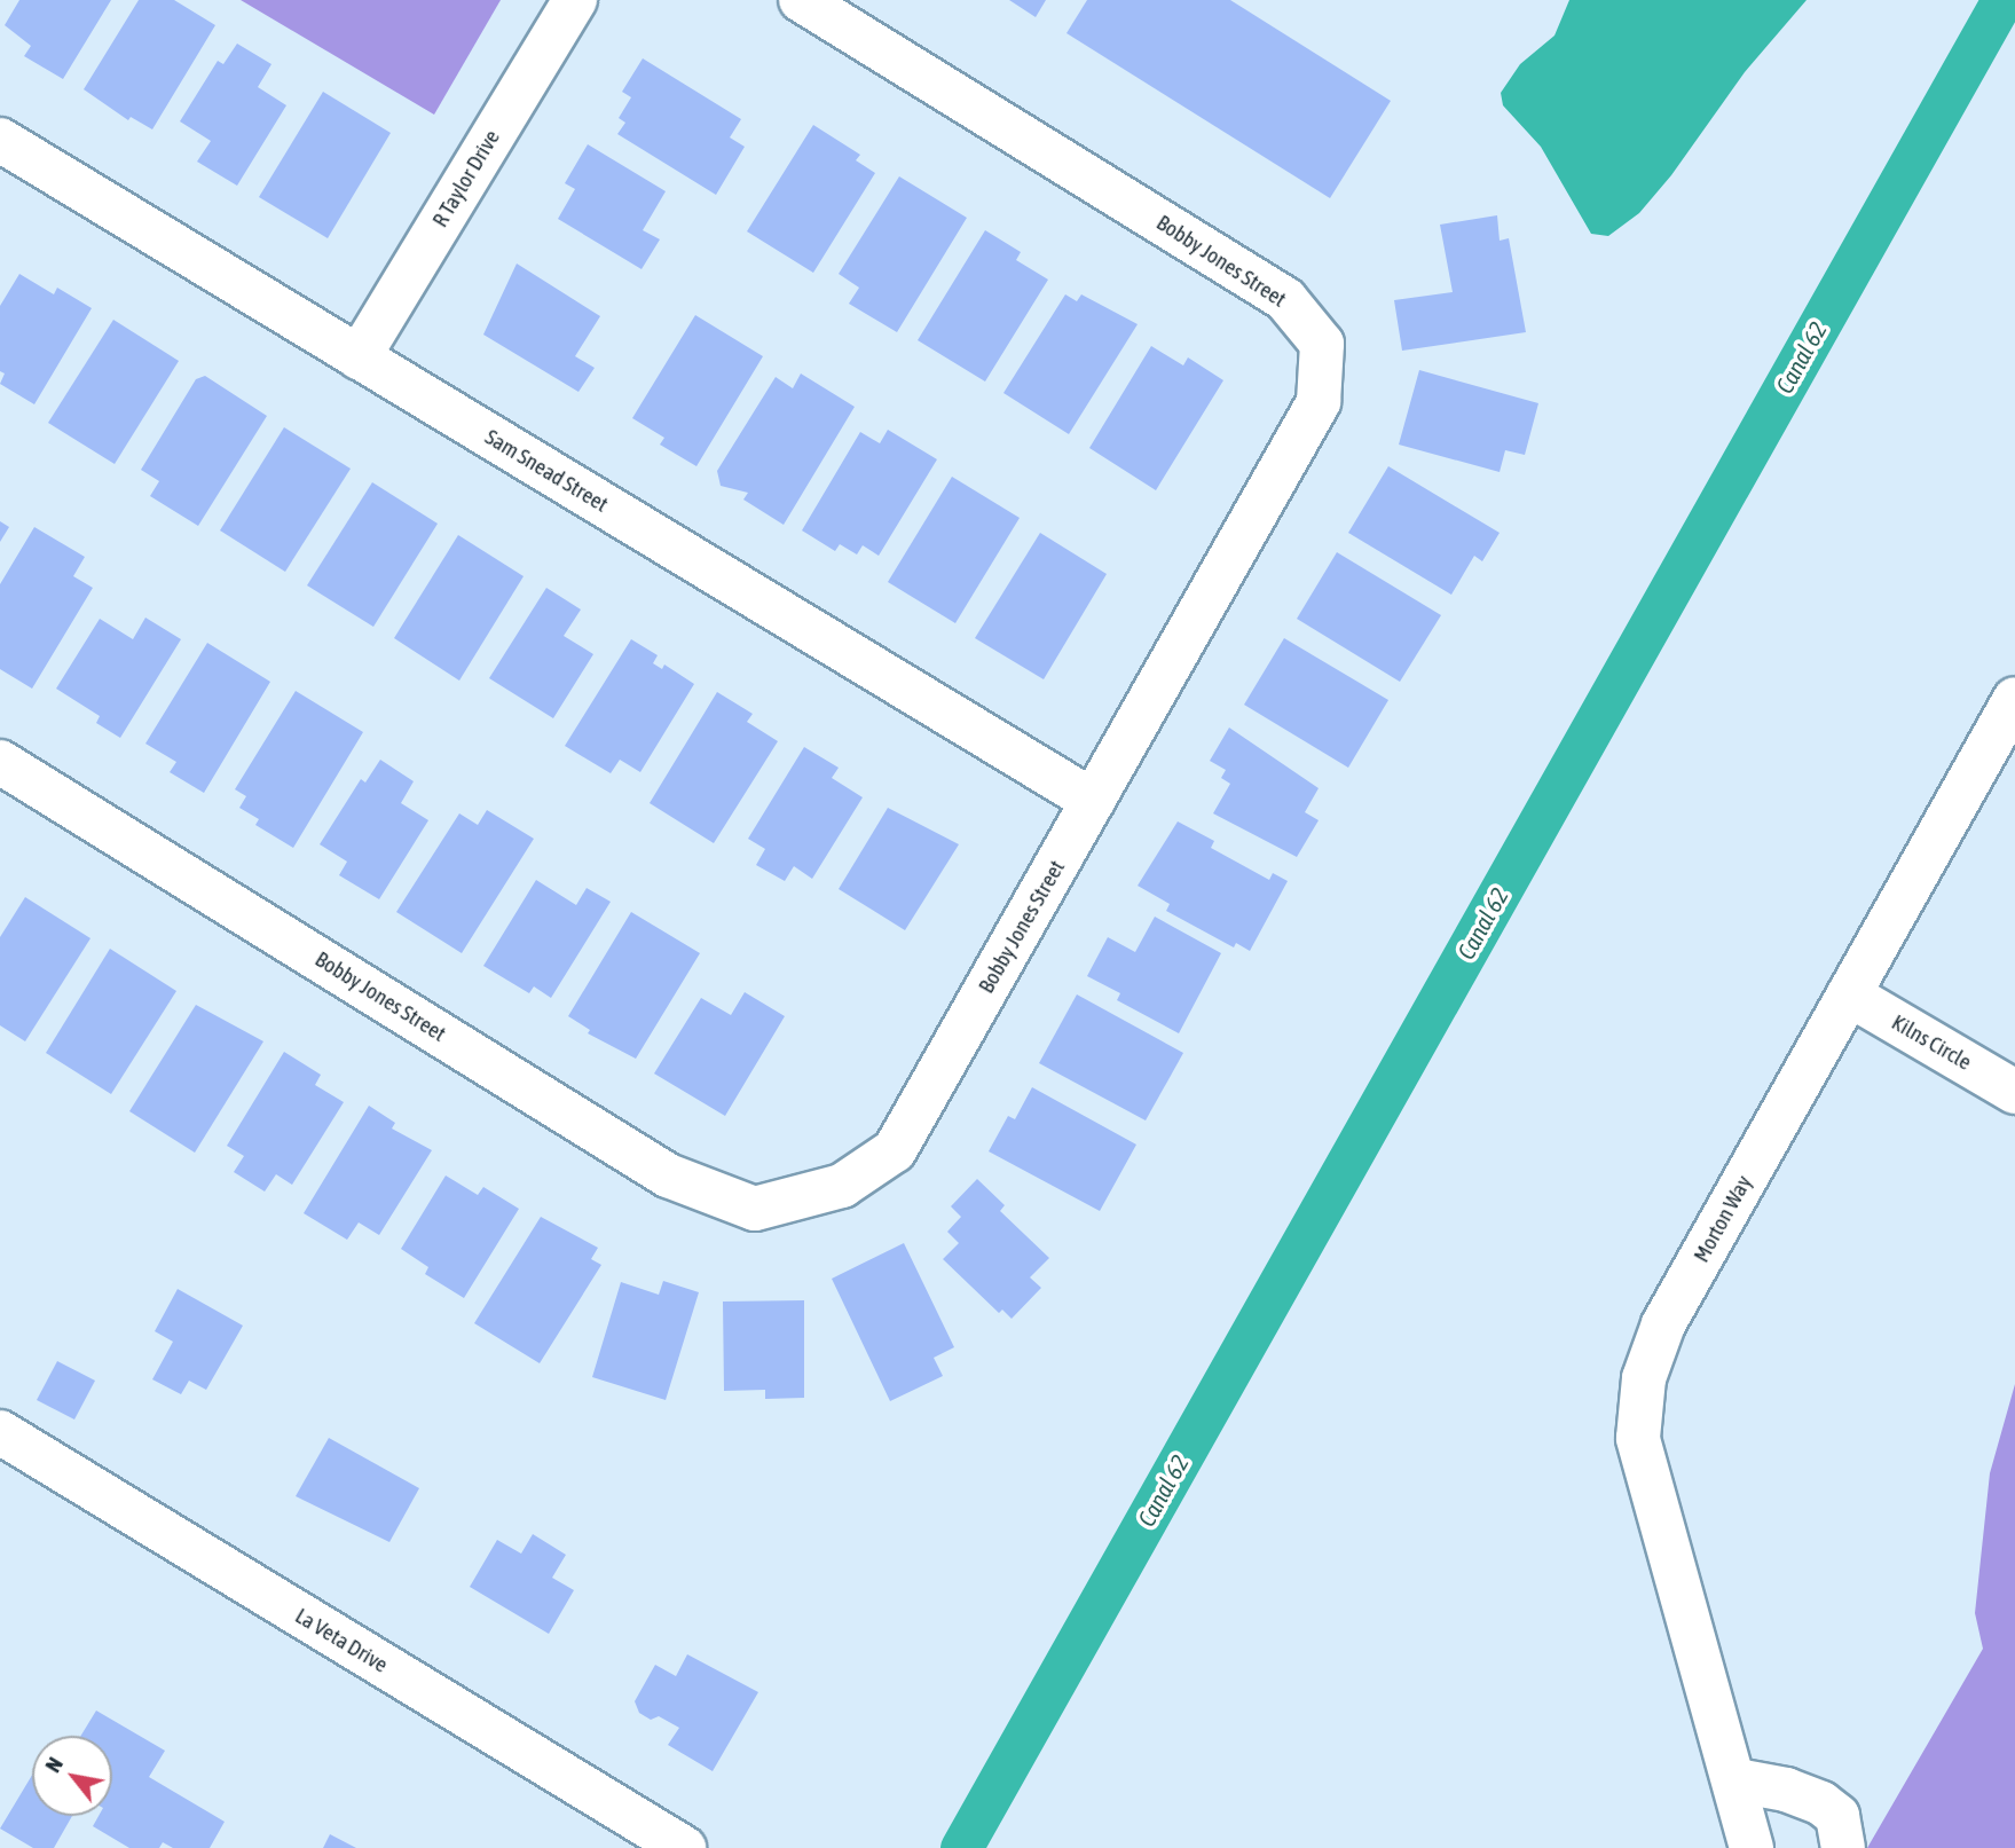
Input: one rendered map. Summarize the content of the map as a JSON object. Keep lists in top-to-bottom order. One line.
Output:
{"streets":{"street":["R Taylor Drive","Bobby Jones Street","Sam Snead Street","Kilns Circle","Morton Way","La Veta Drive"]},"crossings":[["R Taylor Drive","Sam Snead Street"],["Bobby Jones Street","Sam Snead Street"],["Kilns Circle","Morton Way"]],"water":["Canal 62"],"north":"top left"}
